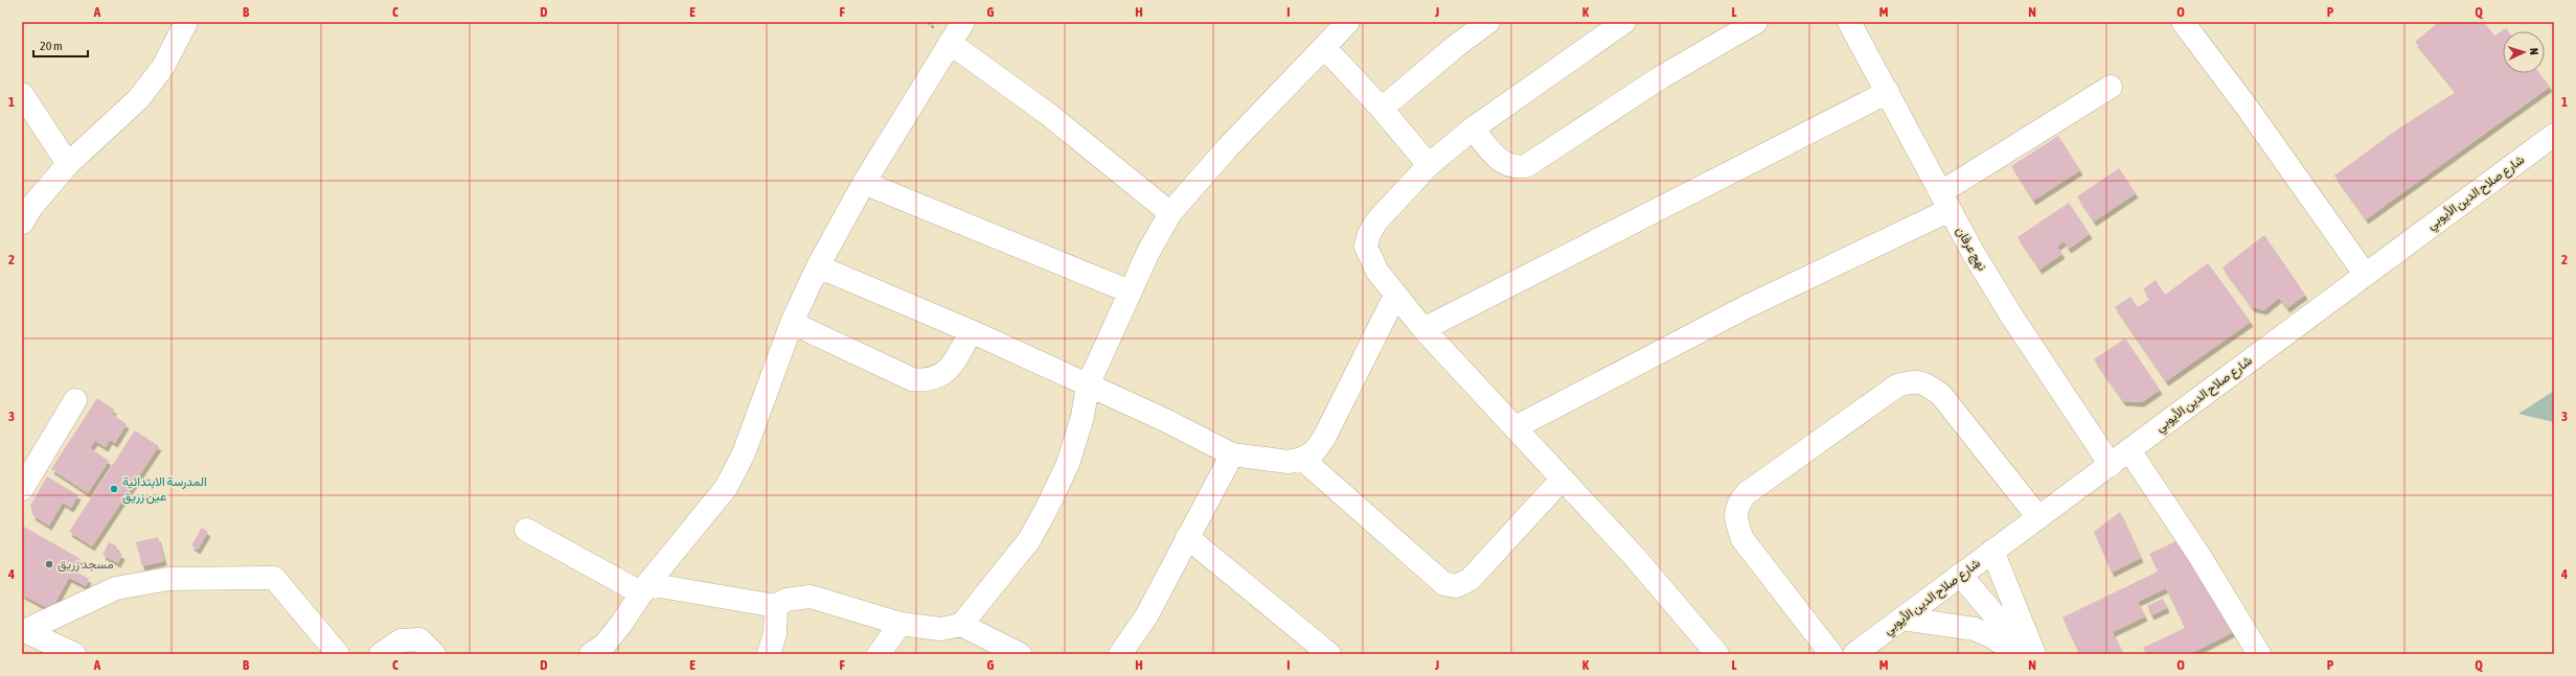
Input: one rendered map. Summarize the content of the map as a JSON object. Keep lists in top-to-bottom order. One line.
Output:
{"streets":{"street":["شارع صلاح الدين الأيوبي","نهج عرفان"]},"crossings":[["شارع صلاح الدين الأيوبي","نهج عرفان"]],"places":["المدرسة الابتدائية عين زريق","مسجد زريق"],"scale_bar":"20 m","north":"right","grid":{"columns":["A","B","C","D","E","F","G","H","I","J","K","L","M","N","O","P","Q"],"rows":["1","2","3","4"]}}
